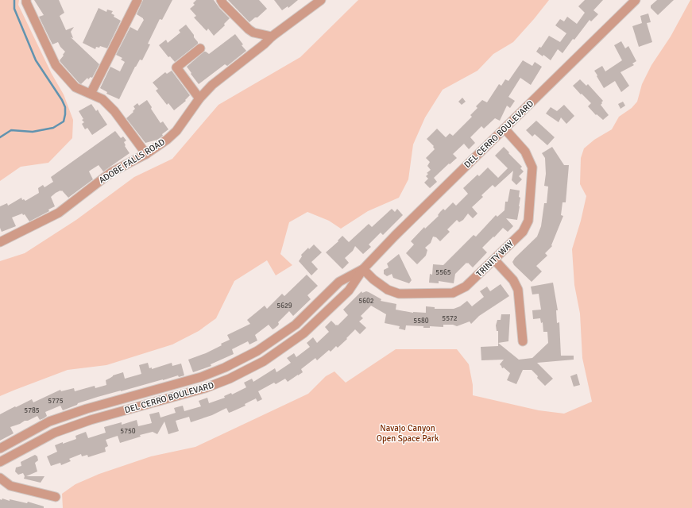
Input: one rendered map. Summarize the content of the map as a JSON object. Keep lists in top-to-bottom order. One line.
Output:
{"streets":{"street":["DEL CERRO BOULEVARD","ADOBE FALLS ROAD","TRINITY WAY"]},"crossings":[["DEL CERRO BOULEVARD","TRINITY WAY"]],"parks":["Navajo Canyon Open Space Park"],"house_numbers":["5565","5602","5629","5572","5580","5775","5785","5750"]}
